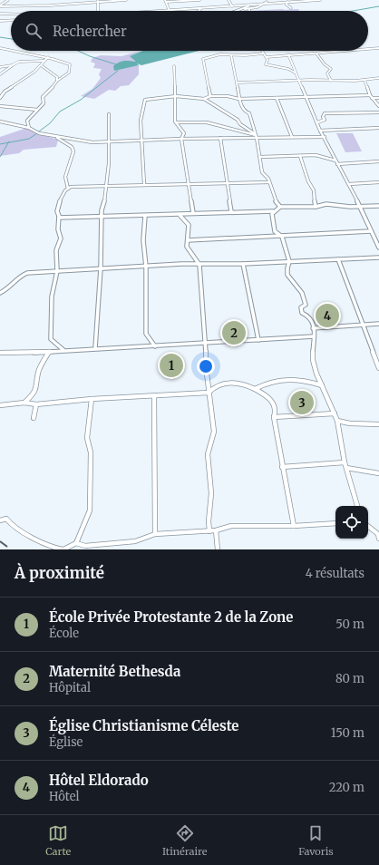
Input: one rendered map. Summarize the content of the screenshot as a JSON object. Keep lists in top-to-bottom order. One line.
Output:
{"page":{"search":"Rechercher","pins":["4","2","1","3"],"heading":["À proximité","4 résultats"],"list":[{"mark":"1","name":"École Privée Protestante 2 de la Zone","note":"École","value":"50 m"},{"mark":"2","name":"Maternité Bethesda","note":"Hôpital","value":"80 m"},{"mark":"3","name":"Église Christianisme Céleste","note":"Église","value":"150 m"},{"mark":"4","name":"Hôtel Eldorado","note":"Hôtel","value":"220 m"}],"nav":["Carte","Itinéraire","Favoris"]}}
